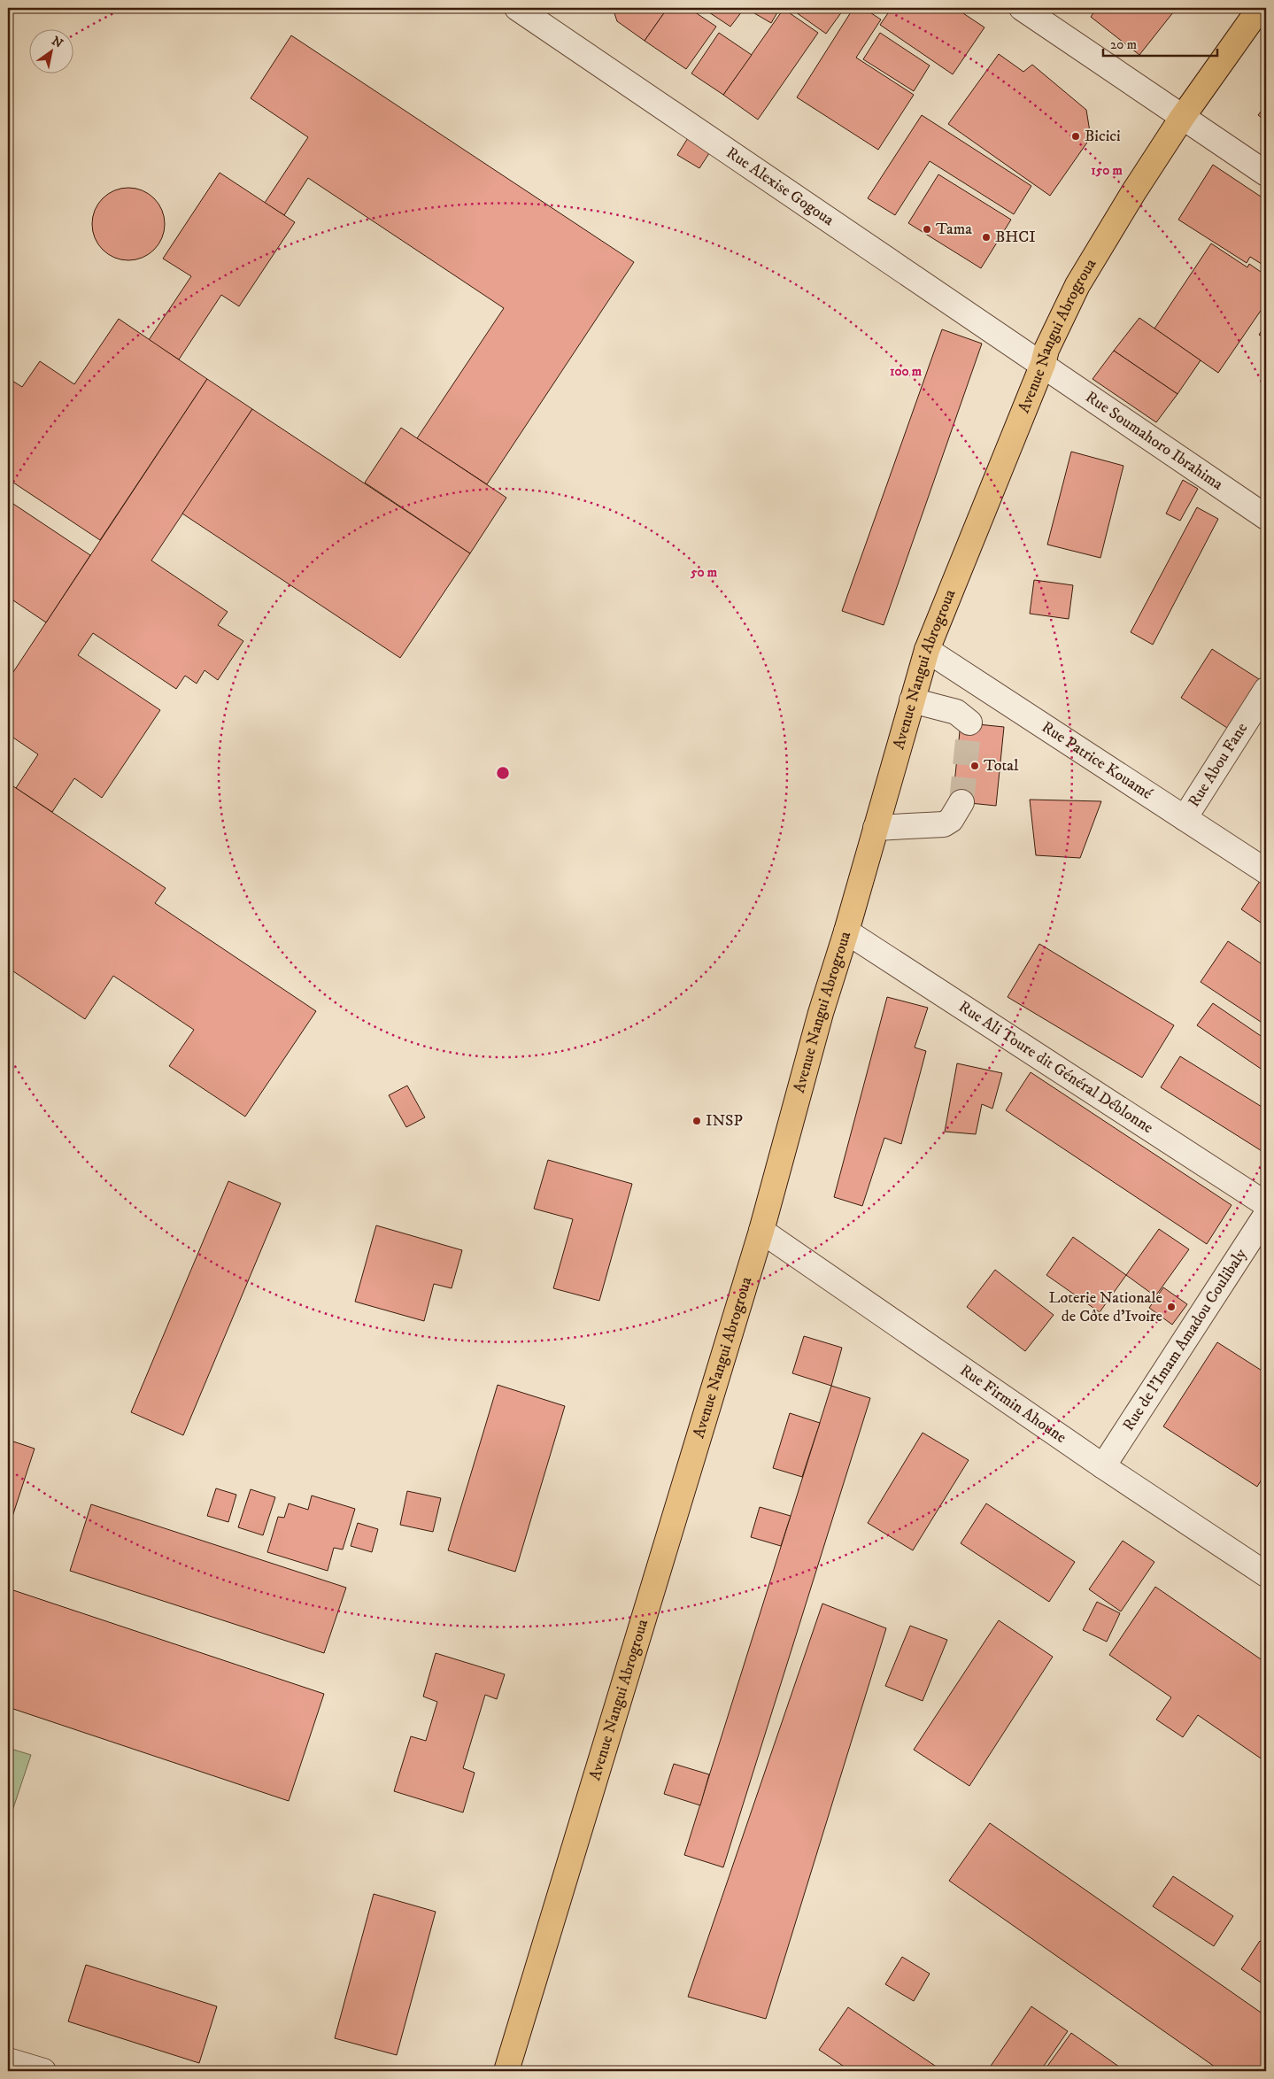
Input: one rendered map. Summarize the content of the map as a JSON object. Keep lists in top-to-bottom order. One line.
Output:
{"streets":{"main road":["Avenue Nangui Abrogroua"],"street":["Rue Alexise Gogoua","Rue Soumahoro Ibrahima","Rue Patrice Kouamé","Rue Abou Fane","Rue Ali Toure dit Général Déblonne","Rue de l'Imam Amadou Coulibaly","Rue Firmin Ahoune"]},"crossings":[["Rue Alexise Gogoua","Avenue Nangui Abrogroua"],["Rue Alexise Gogoua","Rue Soumahoro Ibrahima"],["Avenue Nangui Abrogroua","Rue Soumahoro Ibrahima"],["Avenue Nangui Abrogroua","Rue Patrice Kouamé"],["Avenue Nangui Abrogroua","Rue Ali Toure dit Général Déblonne"],["Avenue Nangui Abrogroua","Rue Firmin Ahoune"],["Rue Patrice Kouamé","Rue Abou Fane"],["Rue de l'Imam Amadou Coulibaly","Rue Firmin Ahoune"]],"places":["Bicici","Tama","BHCI","Total","INSP","Loterie Nationale de Côte d'Ivoire"],"scale_bar":"20 m","north":"top right","rings":["150 m","100 m","50 m"]}
